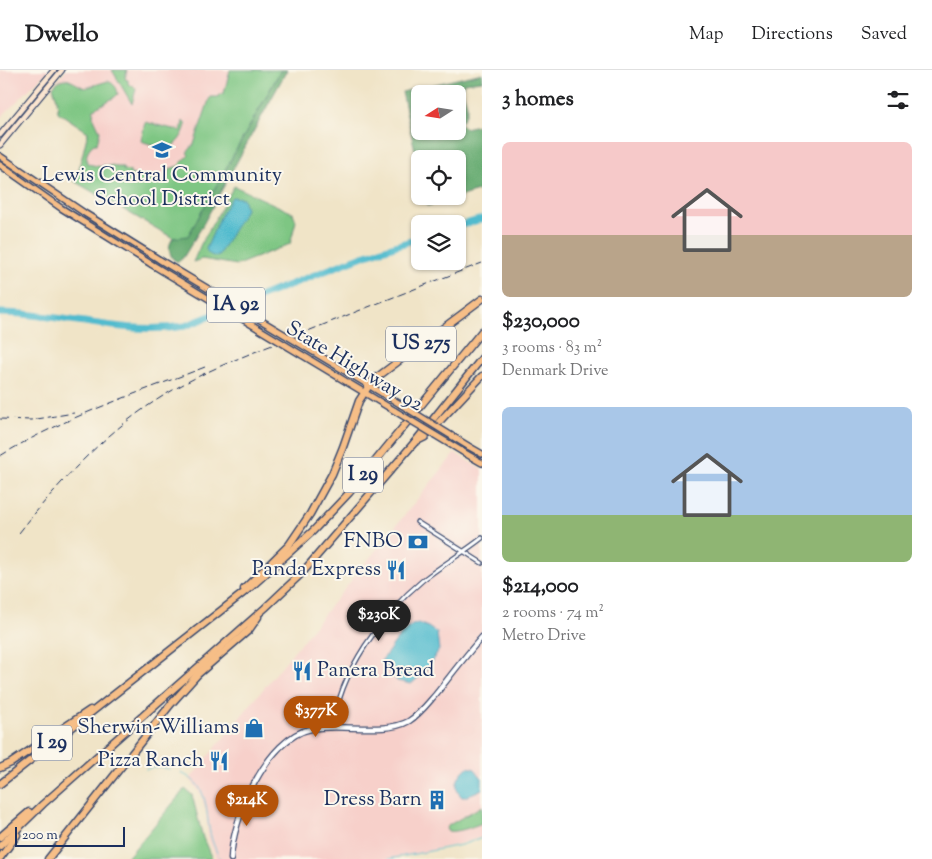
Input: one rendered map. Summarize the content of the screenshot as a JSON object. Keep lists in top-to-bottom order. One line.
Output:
{"streets":{"highway":["US 275","I 29"],"main road":["IA 92","State Highway 92"]},"crossings":[["US 275","State Highway 92"]],"places":{"school or university":["Lewis Central Community School District"],"bank":["FNBO"],"restaurant":["Panda Express","Panera Bread","Pizza Ranch"],"shop":["Sherwin-Williams"],"building":["Dress Barn"]},"scale_bar":"200 m","north":"left","page":{"header":"Dwello","nav":["Map","Directions","Saved"],"heading":"3 homes","list":[{"name":"$230,000","note":"3 rooms · 83 m² · Denmark Drive"},{"name":"$214,000","note":"2 rooms · 74 m² · Metro Drive"}],"price":["$230K","$377K","$214K"],"scale":"200 m"}}
